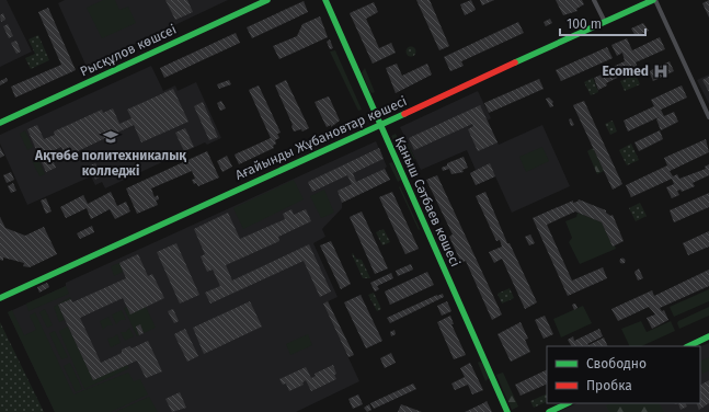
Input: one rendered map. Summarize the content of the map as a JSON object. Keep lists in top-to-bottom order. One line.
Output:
{"streets":{"street":["Рысқұлов көшсеі","Ағайынды Жұбановтар көшесі","Қаныш Сәтбаев көшесі"]},"crossings":[["Ағайынды Жұбановтар көшесі","Қаныш Сәтбаев көшесі"]],"places":{"hospital":["Ecomed"],"school or university":["Ақтөбе политехникалық колледжі"]},"legend":["Свободно","Пробка"],"scale_bar":"100 m"}
